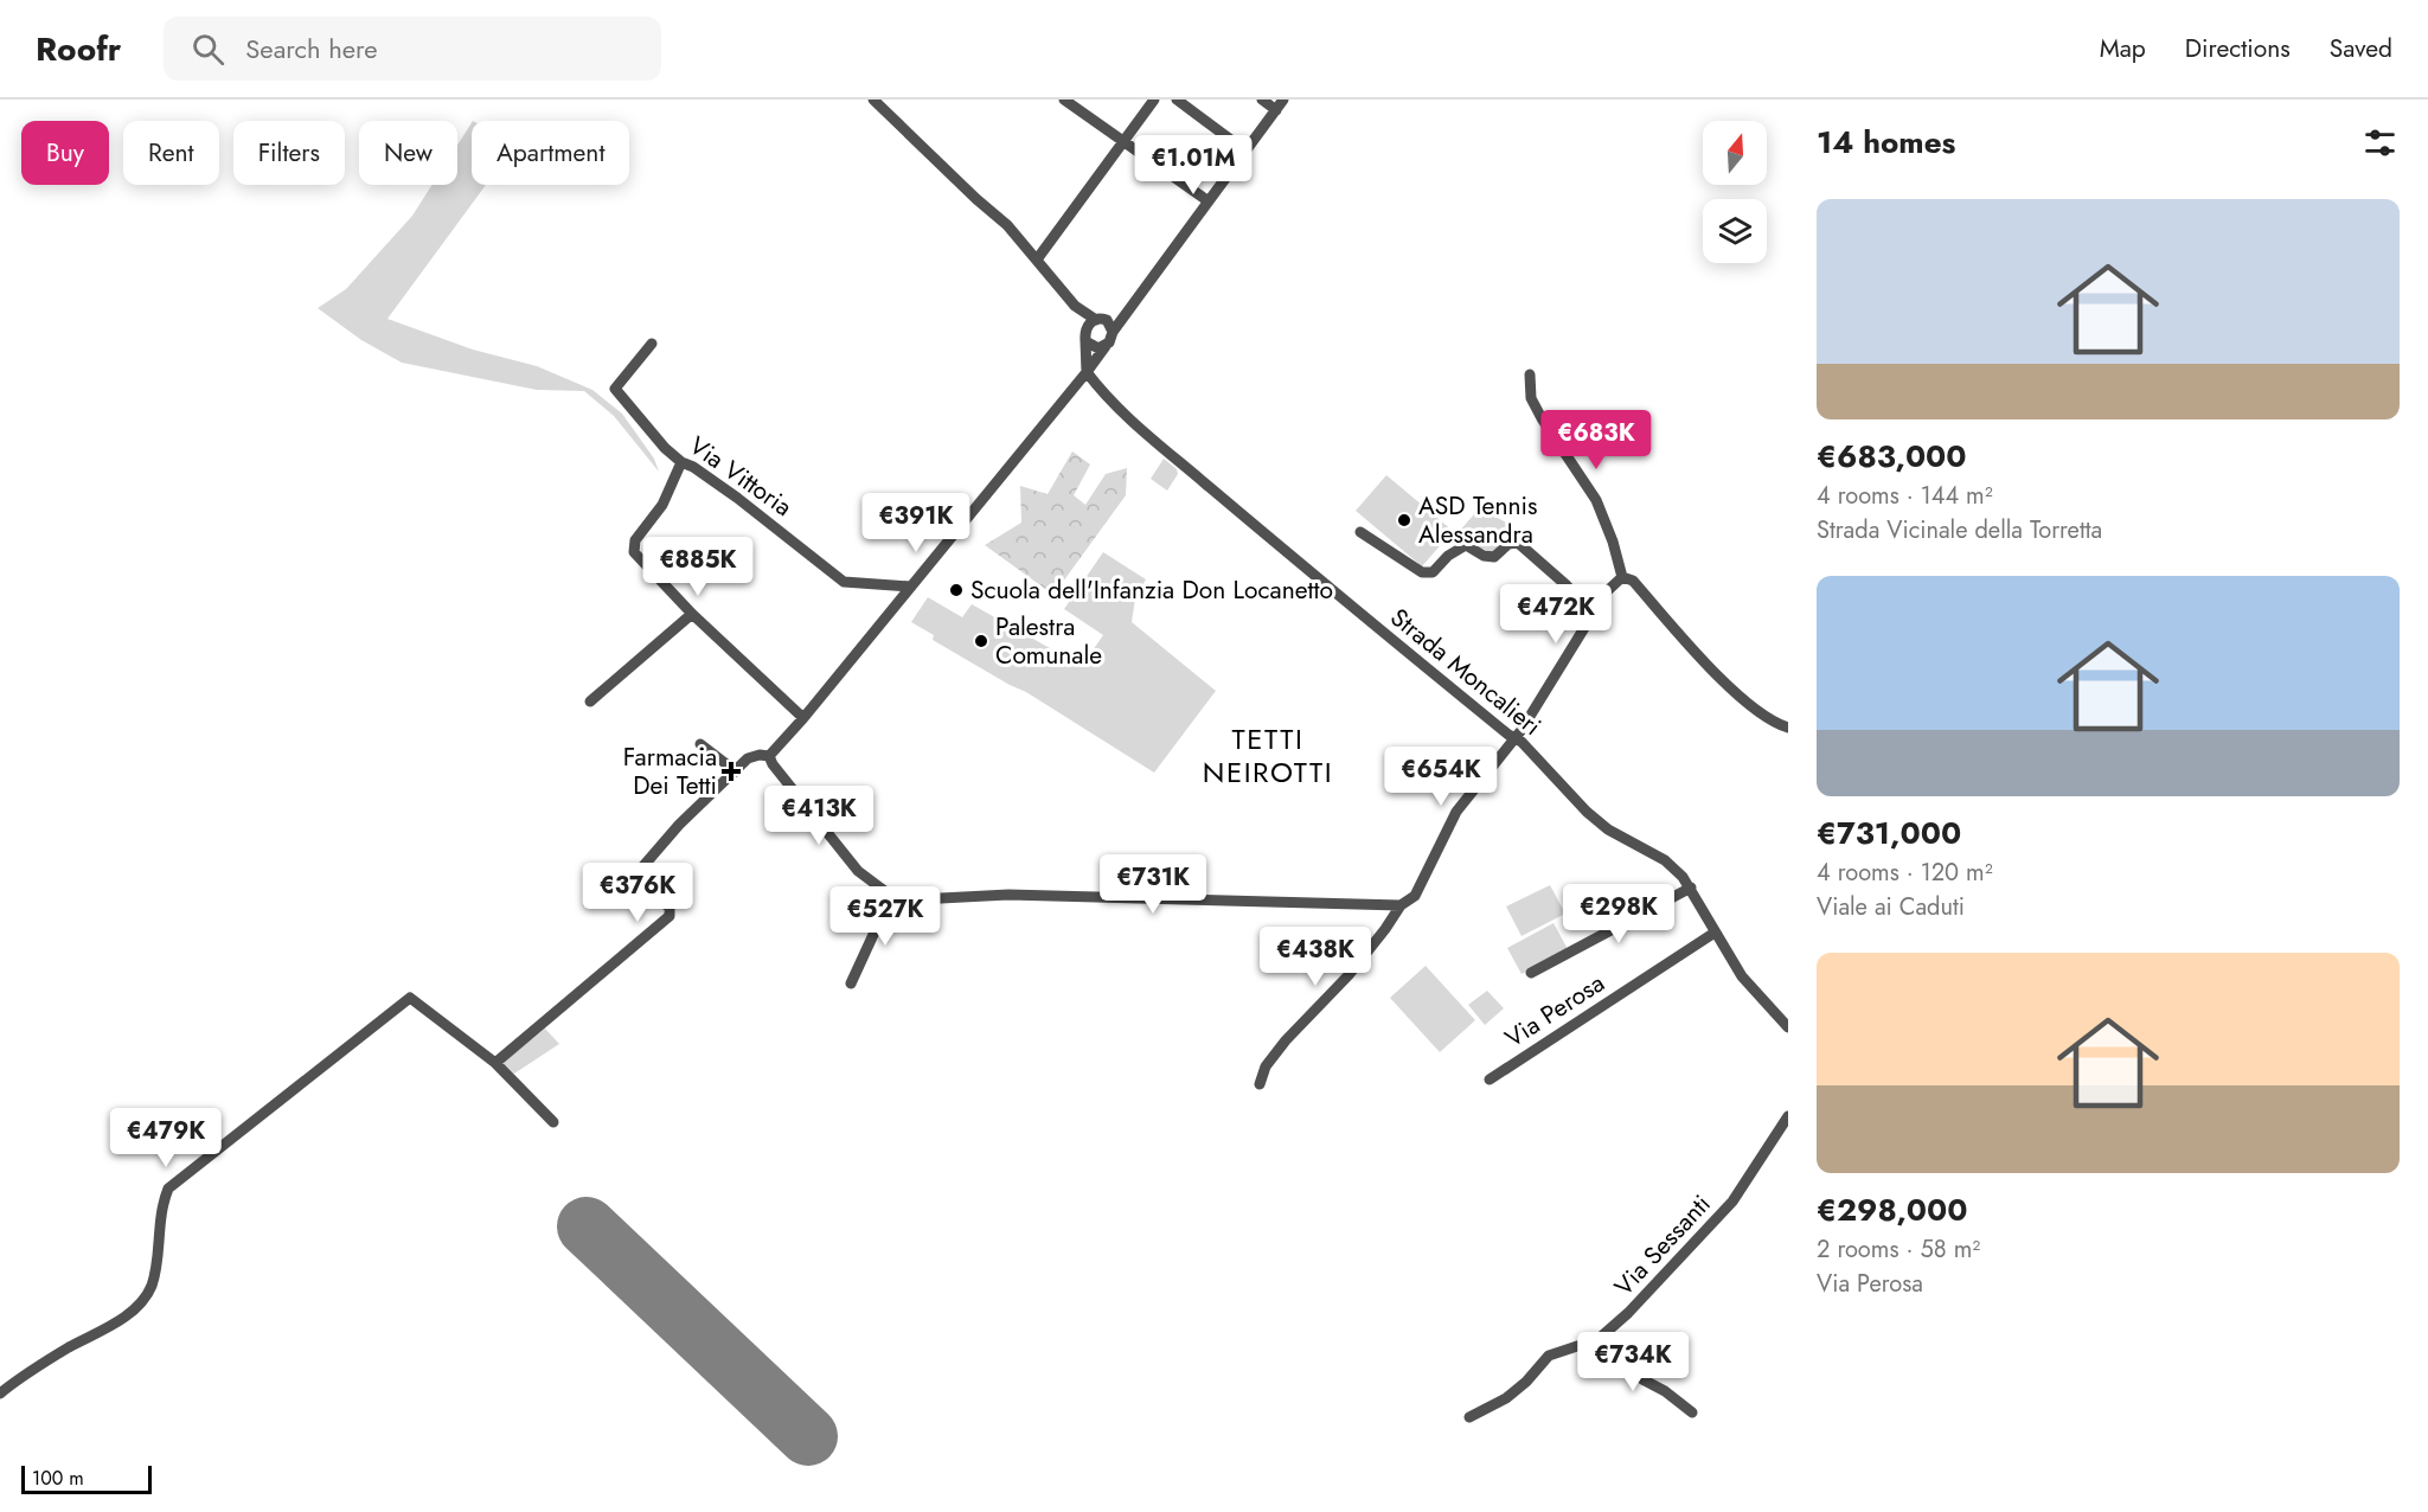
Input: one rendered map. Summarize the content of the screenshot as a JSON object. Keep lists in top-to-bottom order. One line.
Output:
{"streets":{"street":["Via Vittoria","Strada Moncalieri","Via Perosa","Via Sessanti"]},"crossings":[["Strada Moncalieri","Via Perosa"]],"districts":["TETTI NEIROTTI"],"places":{"other":["ASD Tennis Alessandra","Scuola dell'Infanzia Don Locanetto","Palestra Comunale"],"health":["Farmacia Dei Tetti"]},"scale_bar":"100 m","north":"top","page":{"header":"Roofr","search":"Search here","nav":["Map","Directions","Saved"],"heading":"14 homes","chip":["Buy","Rent","Filters","New","Apartment"],"price":["€1.01M","€683K","€391K","€885K","€472K","€654K","€413K","€731K","€376K","€298K","€527K","€438K","€479K","€734K"],"list":[{"name":"€683,000","note":"4 rooms · 144 m² · Strada Vicinale della Torretta"},{"name":"€731,000","note":"4 rooms · 120 m² · Viale ai Caduti"},{"name":"€298,000","note":"2 rooms · 58 m² · Via Perosa"}],"scale":"100 m"}}
